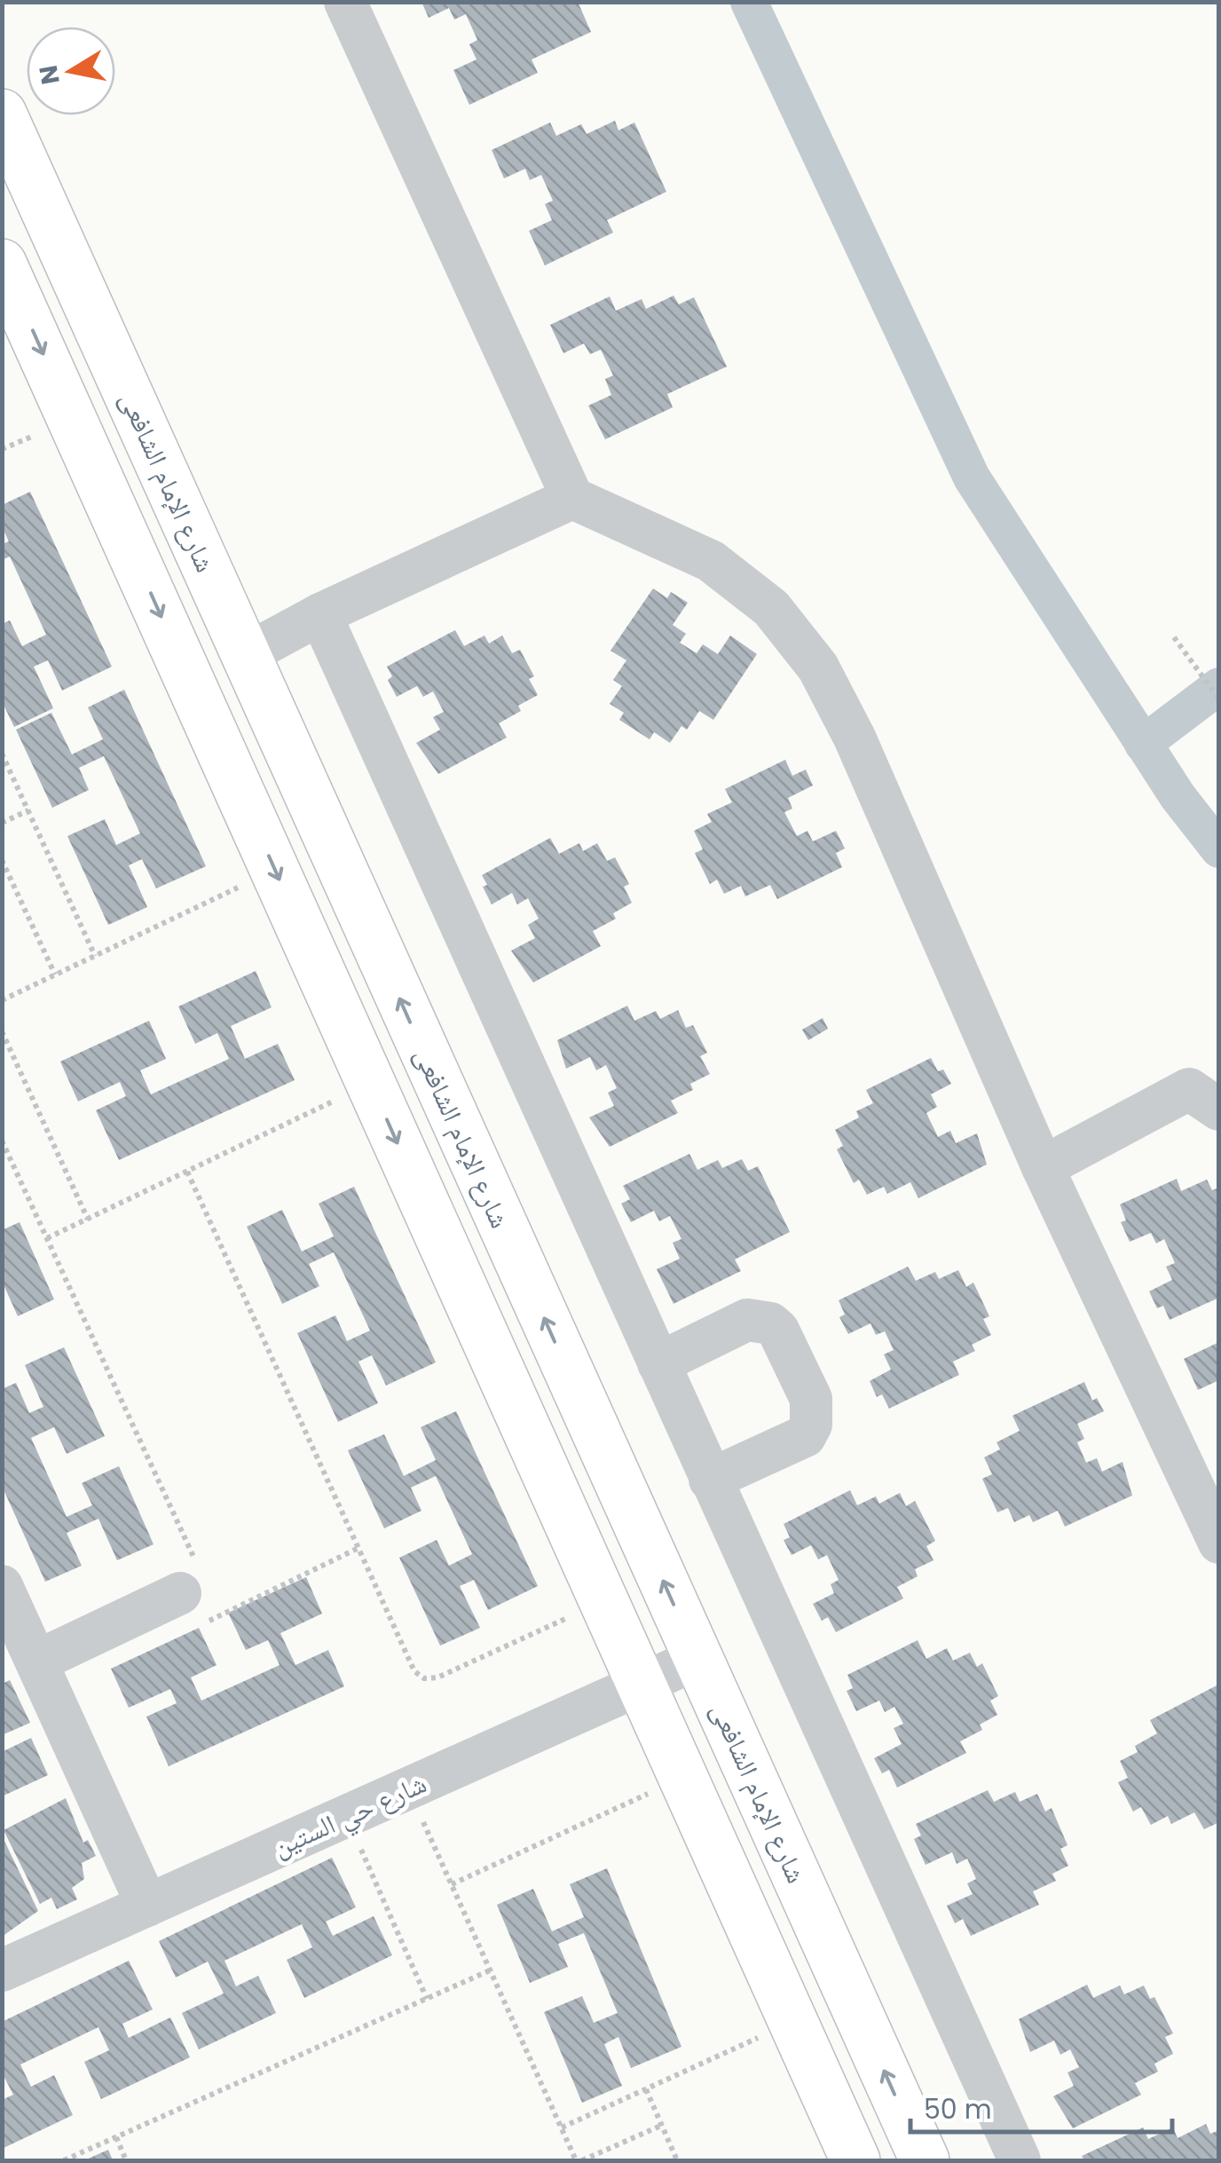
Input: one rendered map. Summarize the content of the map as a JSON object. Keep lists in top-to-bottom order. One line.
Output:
{"streets":{"main road":["شارع الإمام الشافعى"],"street":["شارع حي الستين"]},"crossings":[["شارع الإمام الشافعى","شارع حي الستين"]],"scale_bar":"50 m","north":"left"}
